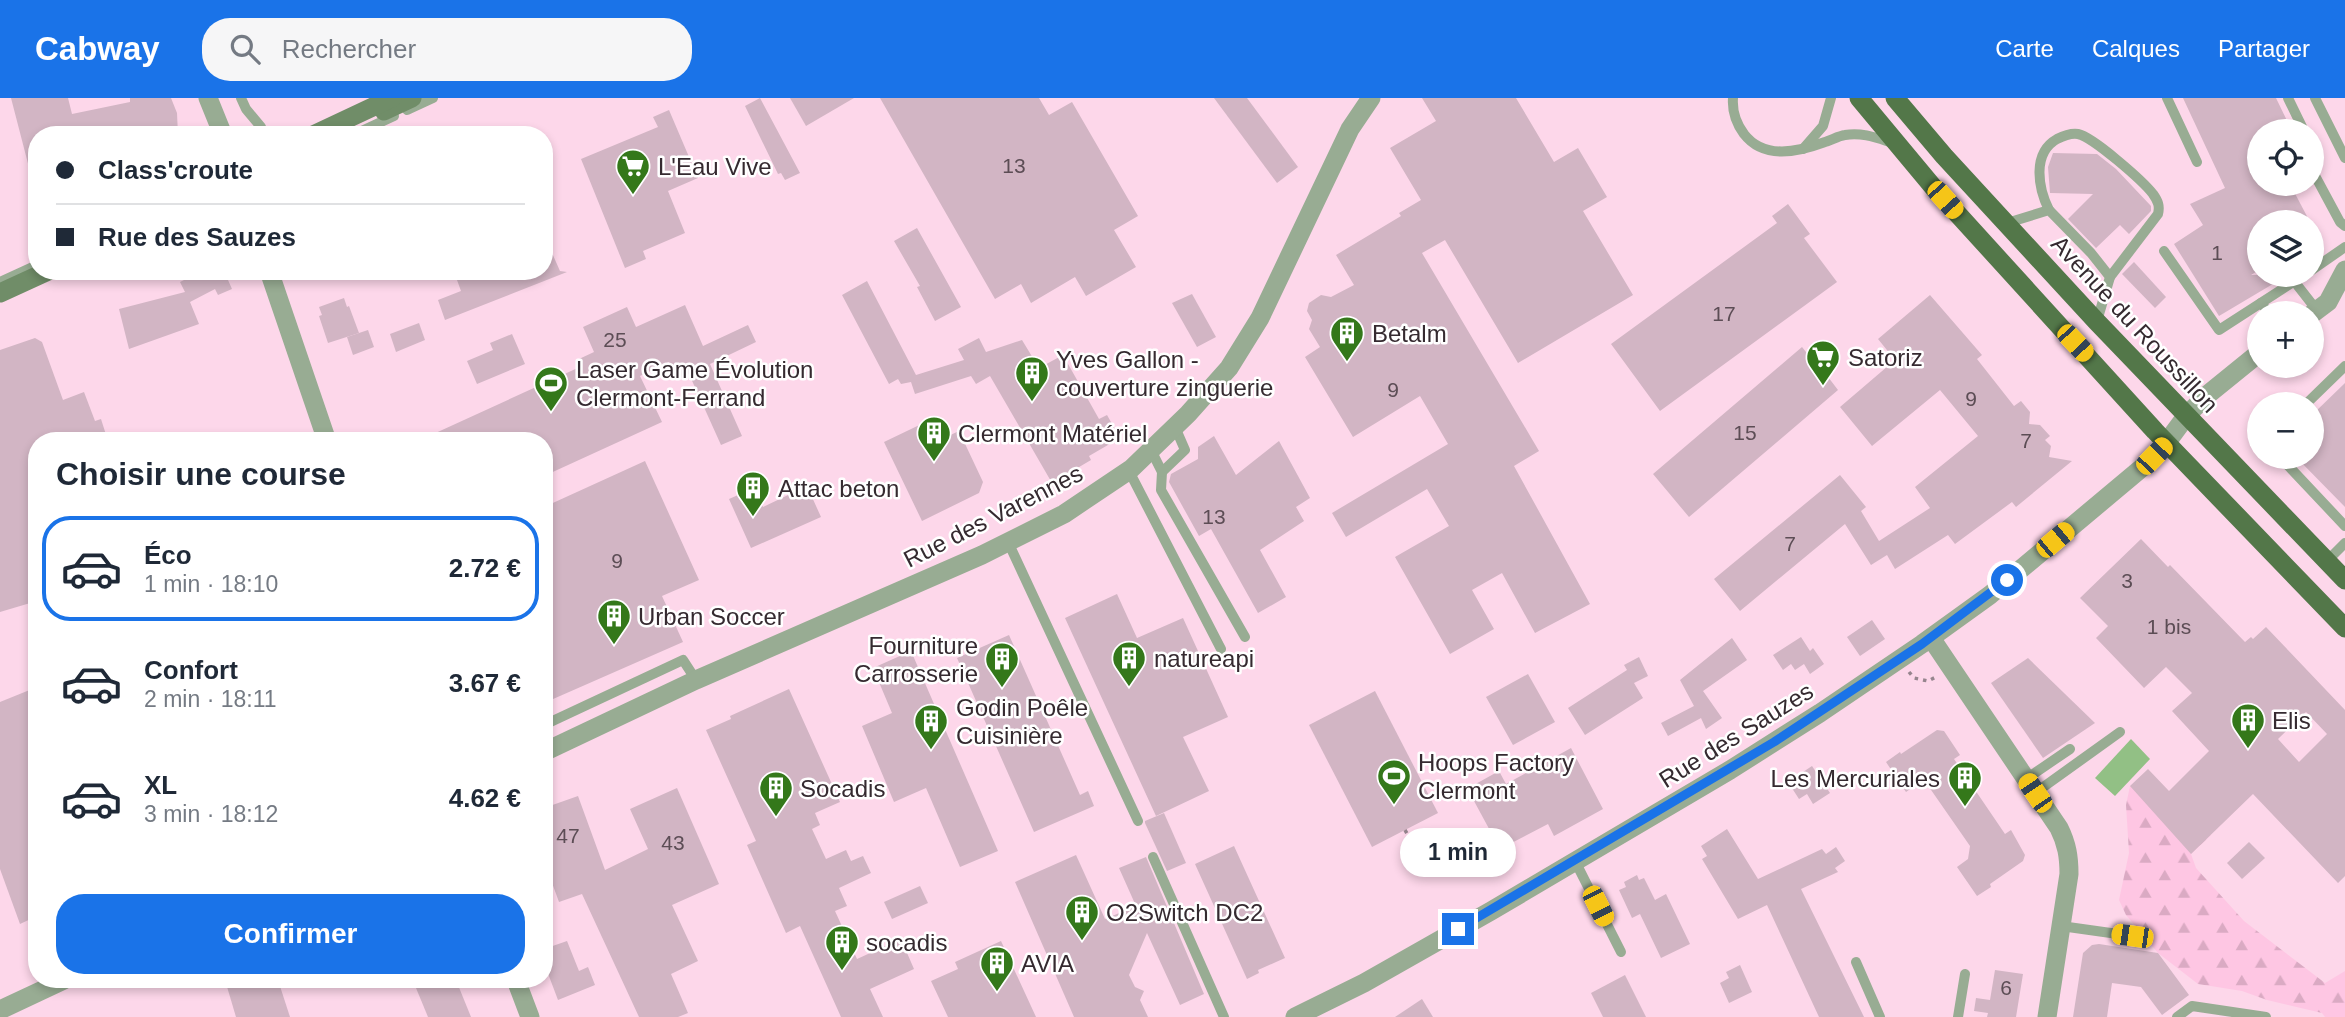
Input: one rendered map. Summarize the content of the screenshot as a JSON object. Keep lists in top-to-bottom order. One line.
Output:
{"streets":{"main road":["Avenue du Roussillon"],"street":["Rue des Varennes","Rue des Sauzes"]},"crossings":[["Avenue du Roussillon","Rue des Sauzes"]],"places":{"supermarket":["L'Eau Vive","Satoriz"],"building":["Betalm","Yves Gallon - couverture zinguerie","Clermont Matériel","Attac beton","Urban Soccer","natureapi","Fourniture Carrosserie","Elis","Godin Poêle Cuisinière","Les Mercuriales","Socadis","O2Switch DC2","socadis","AVIA"],"sports":["Laser Game Évolution Clermont-Ferrand","Hoops Factory Clermont"]},"house_numbers":["13","1","17","25","9","9","15","7","13","7","9","3","1 bis","47","43","6"],"page":{"header":"Cabway","search":"Rechercher","nav":["Carte","Calques","Partager"],"map_buttons":["+","−"],"banner":["Class'croute","Rue des Sauzes"],"heading":"Choisir une course","list":[{"name":"Éco","note":"1 min · 18:10","value":"2.72 €"},{"name":"Confort","note":"2 min · 18:11","value":"3.67 €"},{"name":"XL","note":"3 min · 18:12","value":"4.62 €"}],"bubble":"1 min","buttons":"Confirmer"}}
